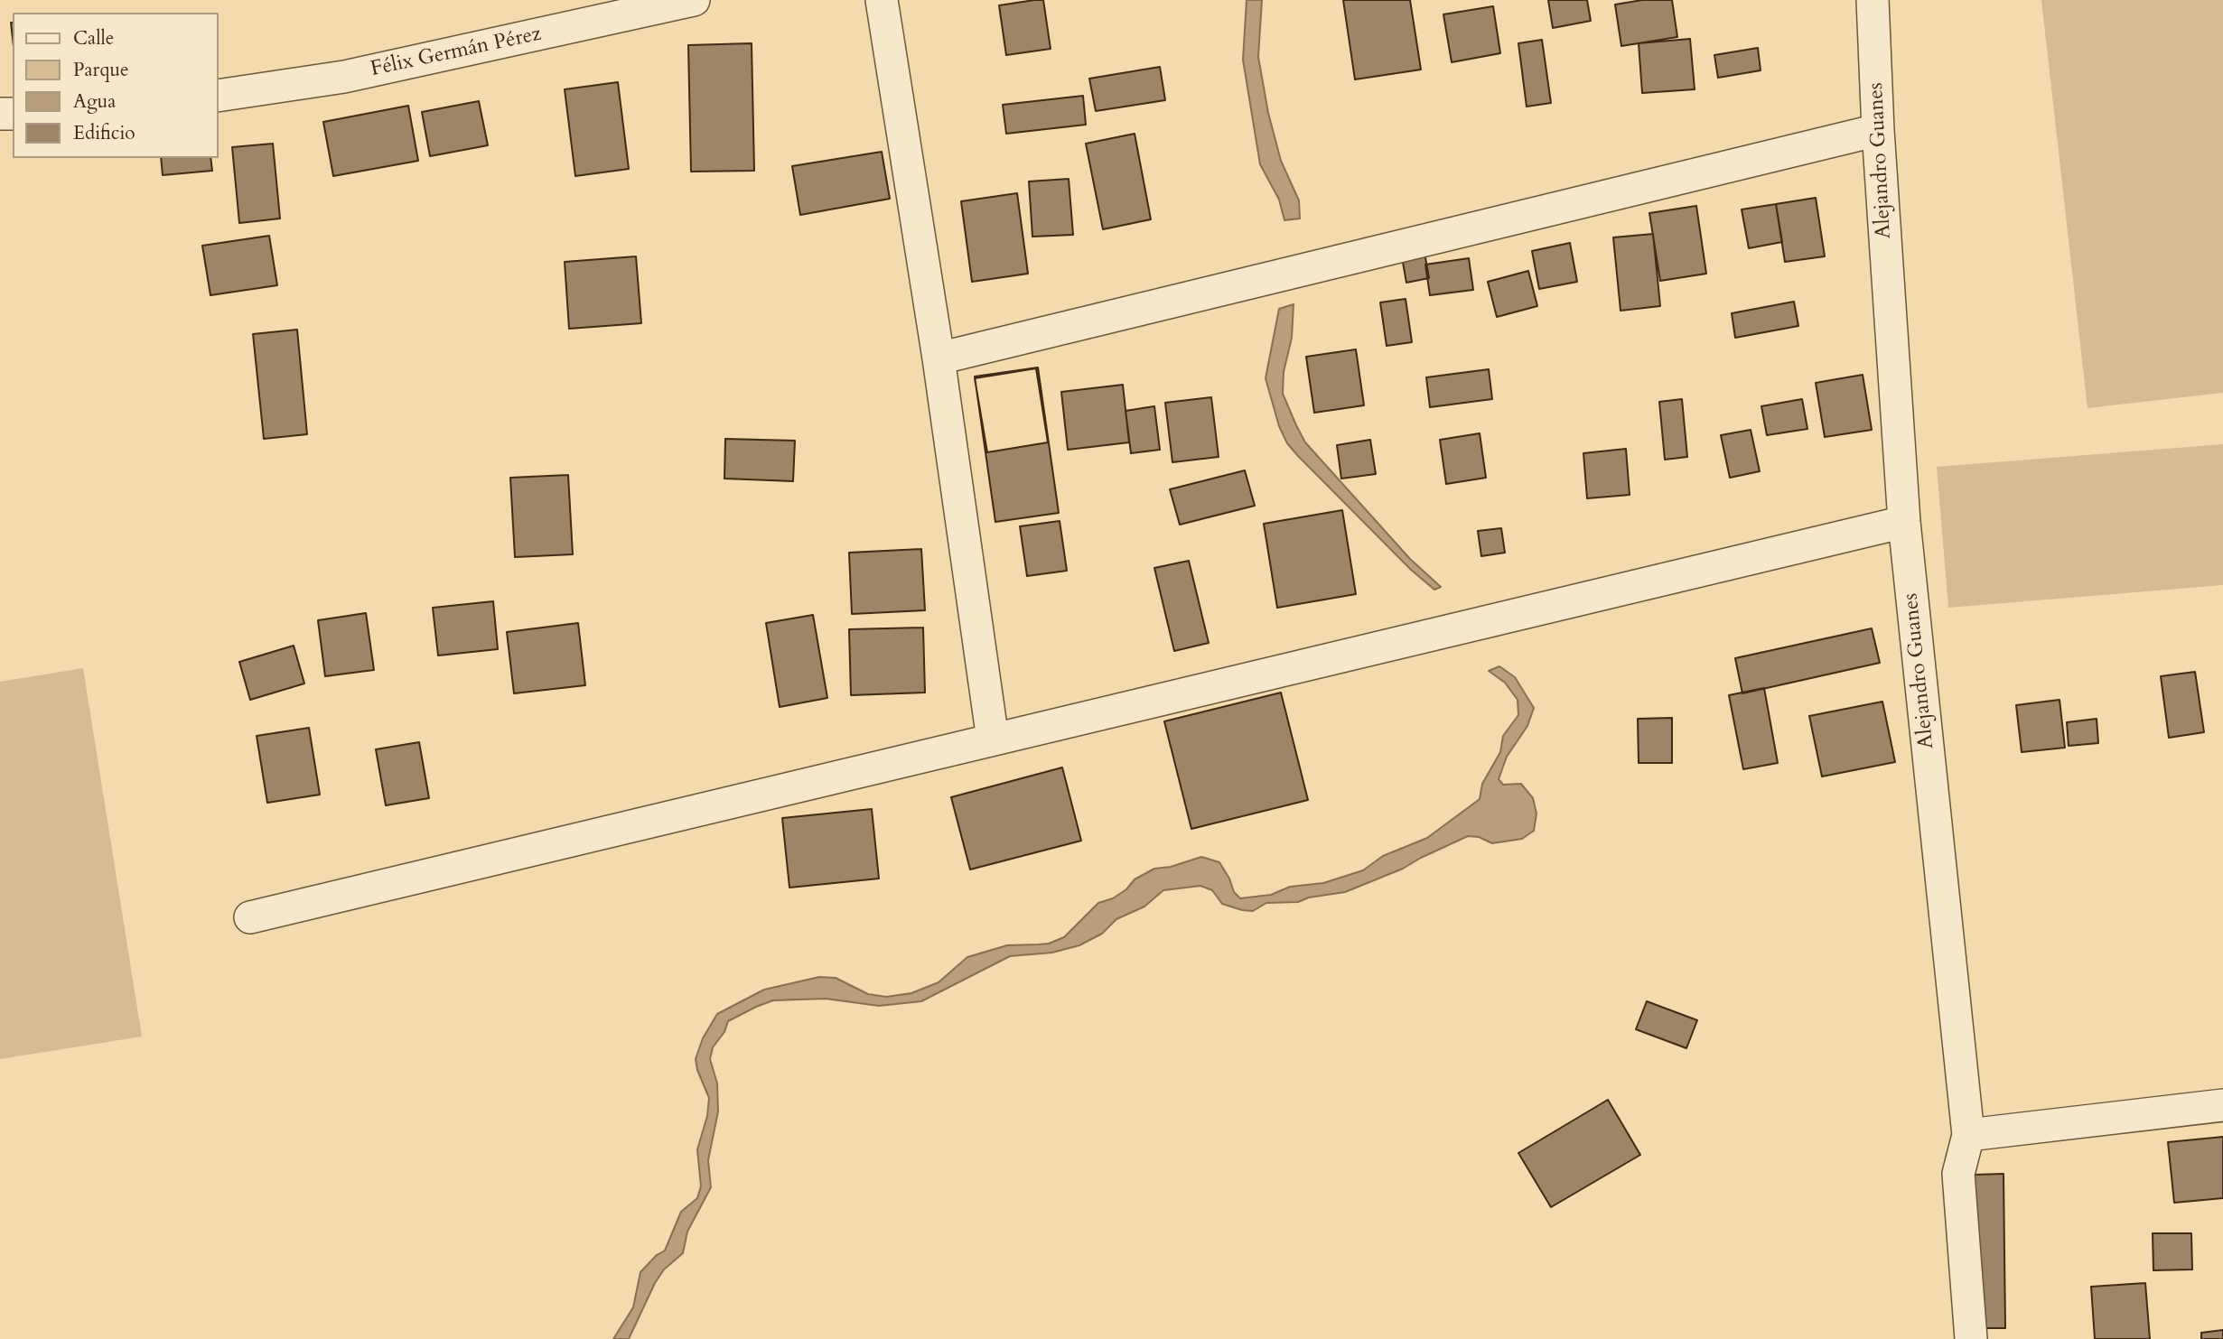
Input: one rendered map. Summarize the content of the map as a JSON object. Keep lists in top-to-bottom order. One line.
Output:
{"streets":{"street":["Félix Germán Pérez","Alejandro Guanes"]},"legend":["Calle","Parque","Agua","Edificio"]}
